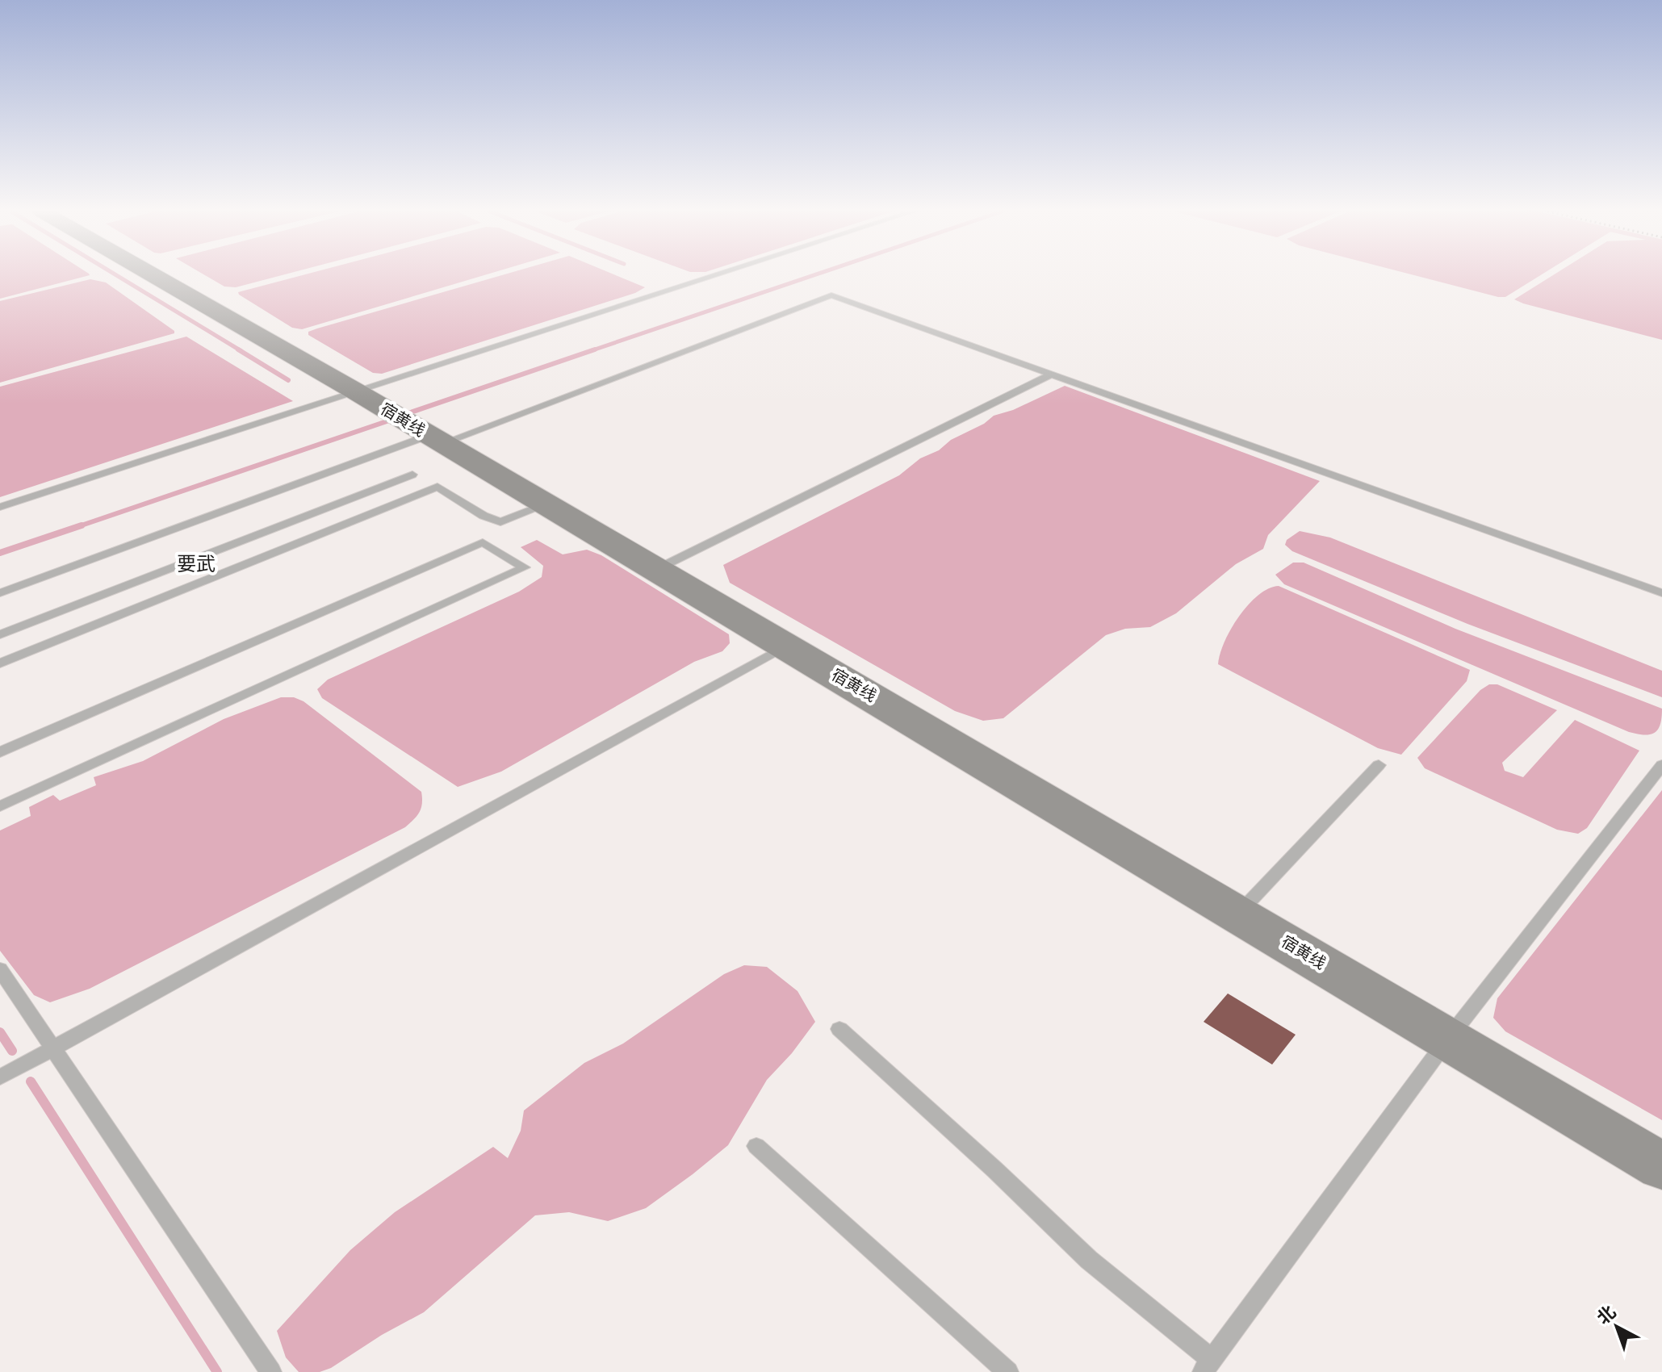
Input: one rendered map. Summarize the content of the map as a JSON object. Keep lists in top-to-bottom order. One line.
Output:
{"streets":{"main road":["宿黄线"]},"districts":["要武"],"north":"top left"}
